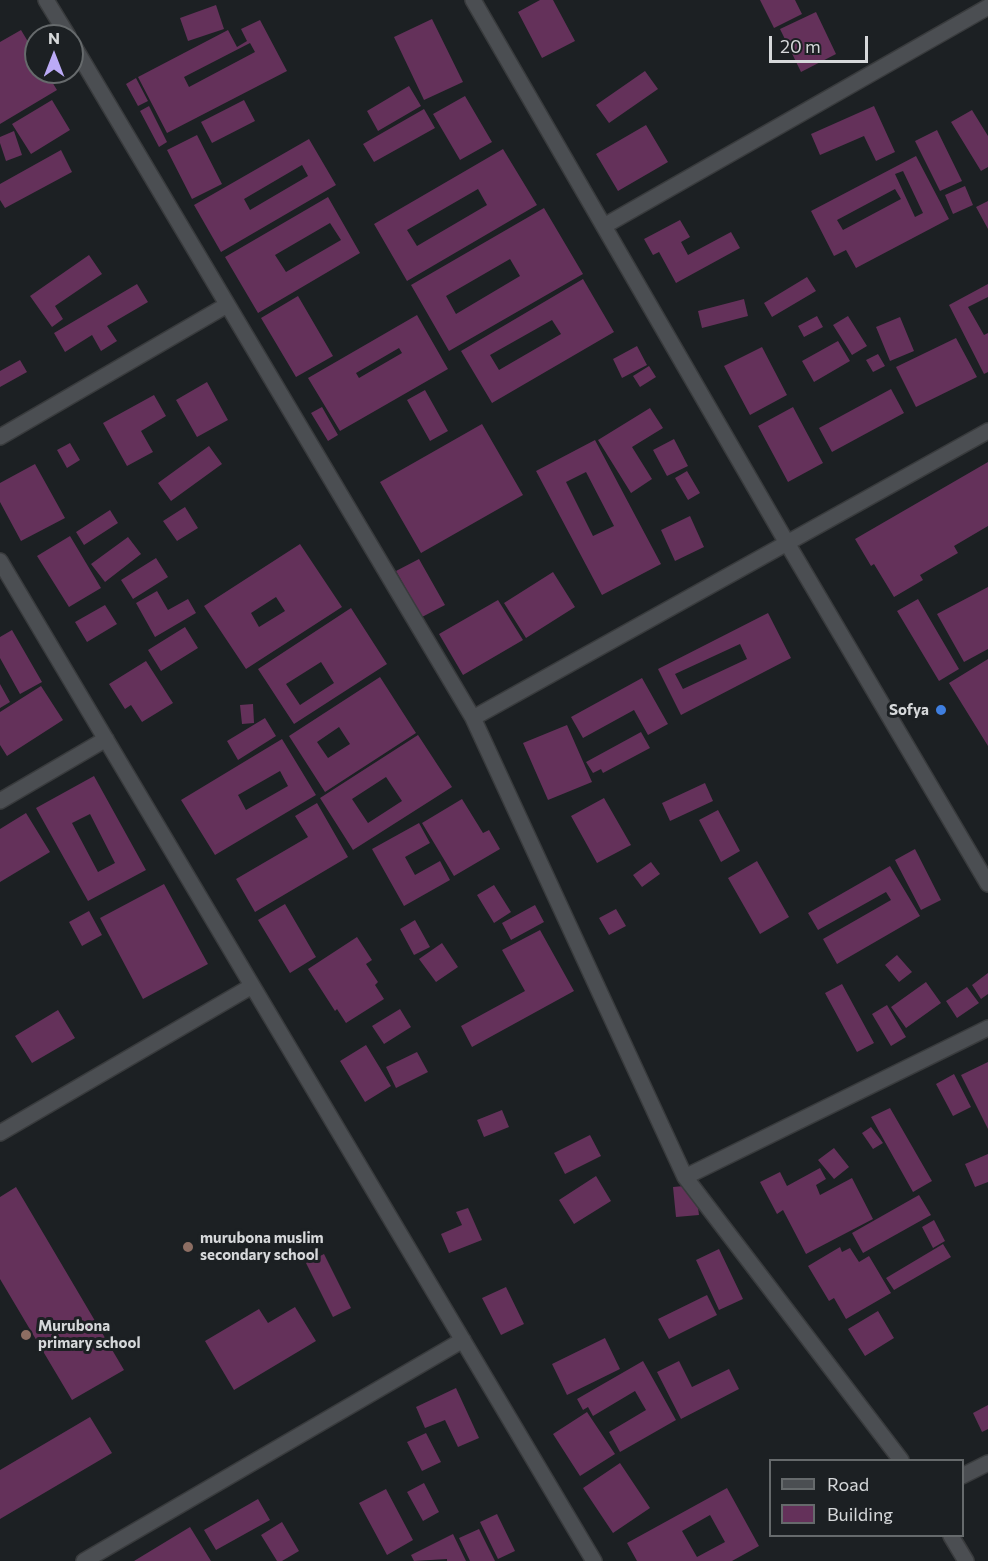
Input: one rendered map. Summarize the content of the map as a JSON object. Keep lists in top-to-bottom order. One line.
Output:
{"places":["Sofya","murubona muslim secondary school","Murubona primary school"],"legend":["Road","Building"],"scale_bar":"20 m","north":"top"}
